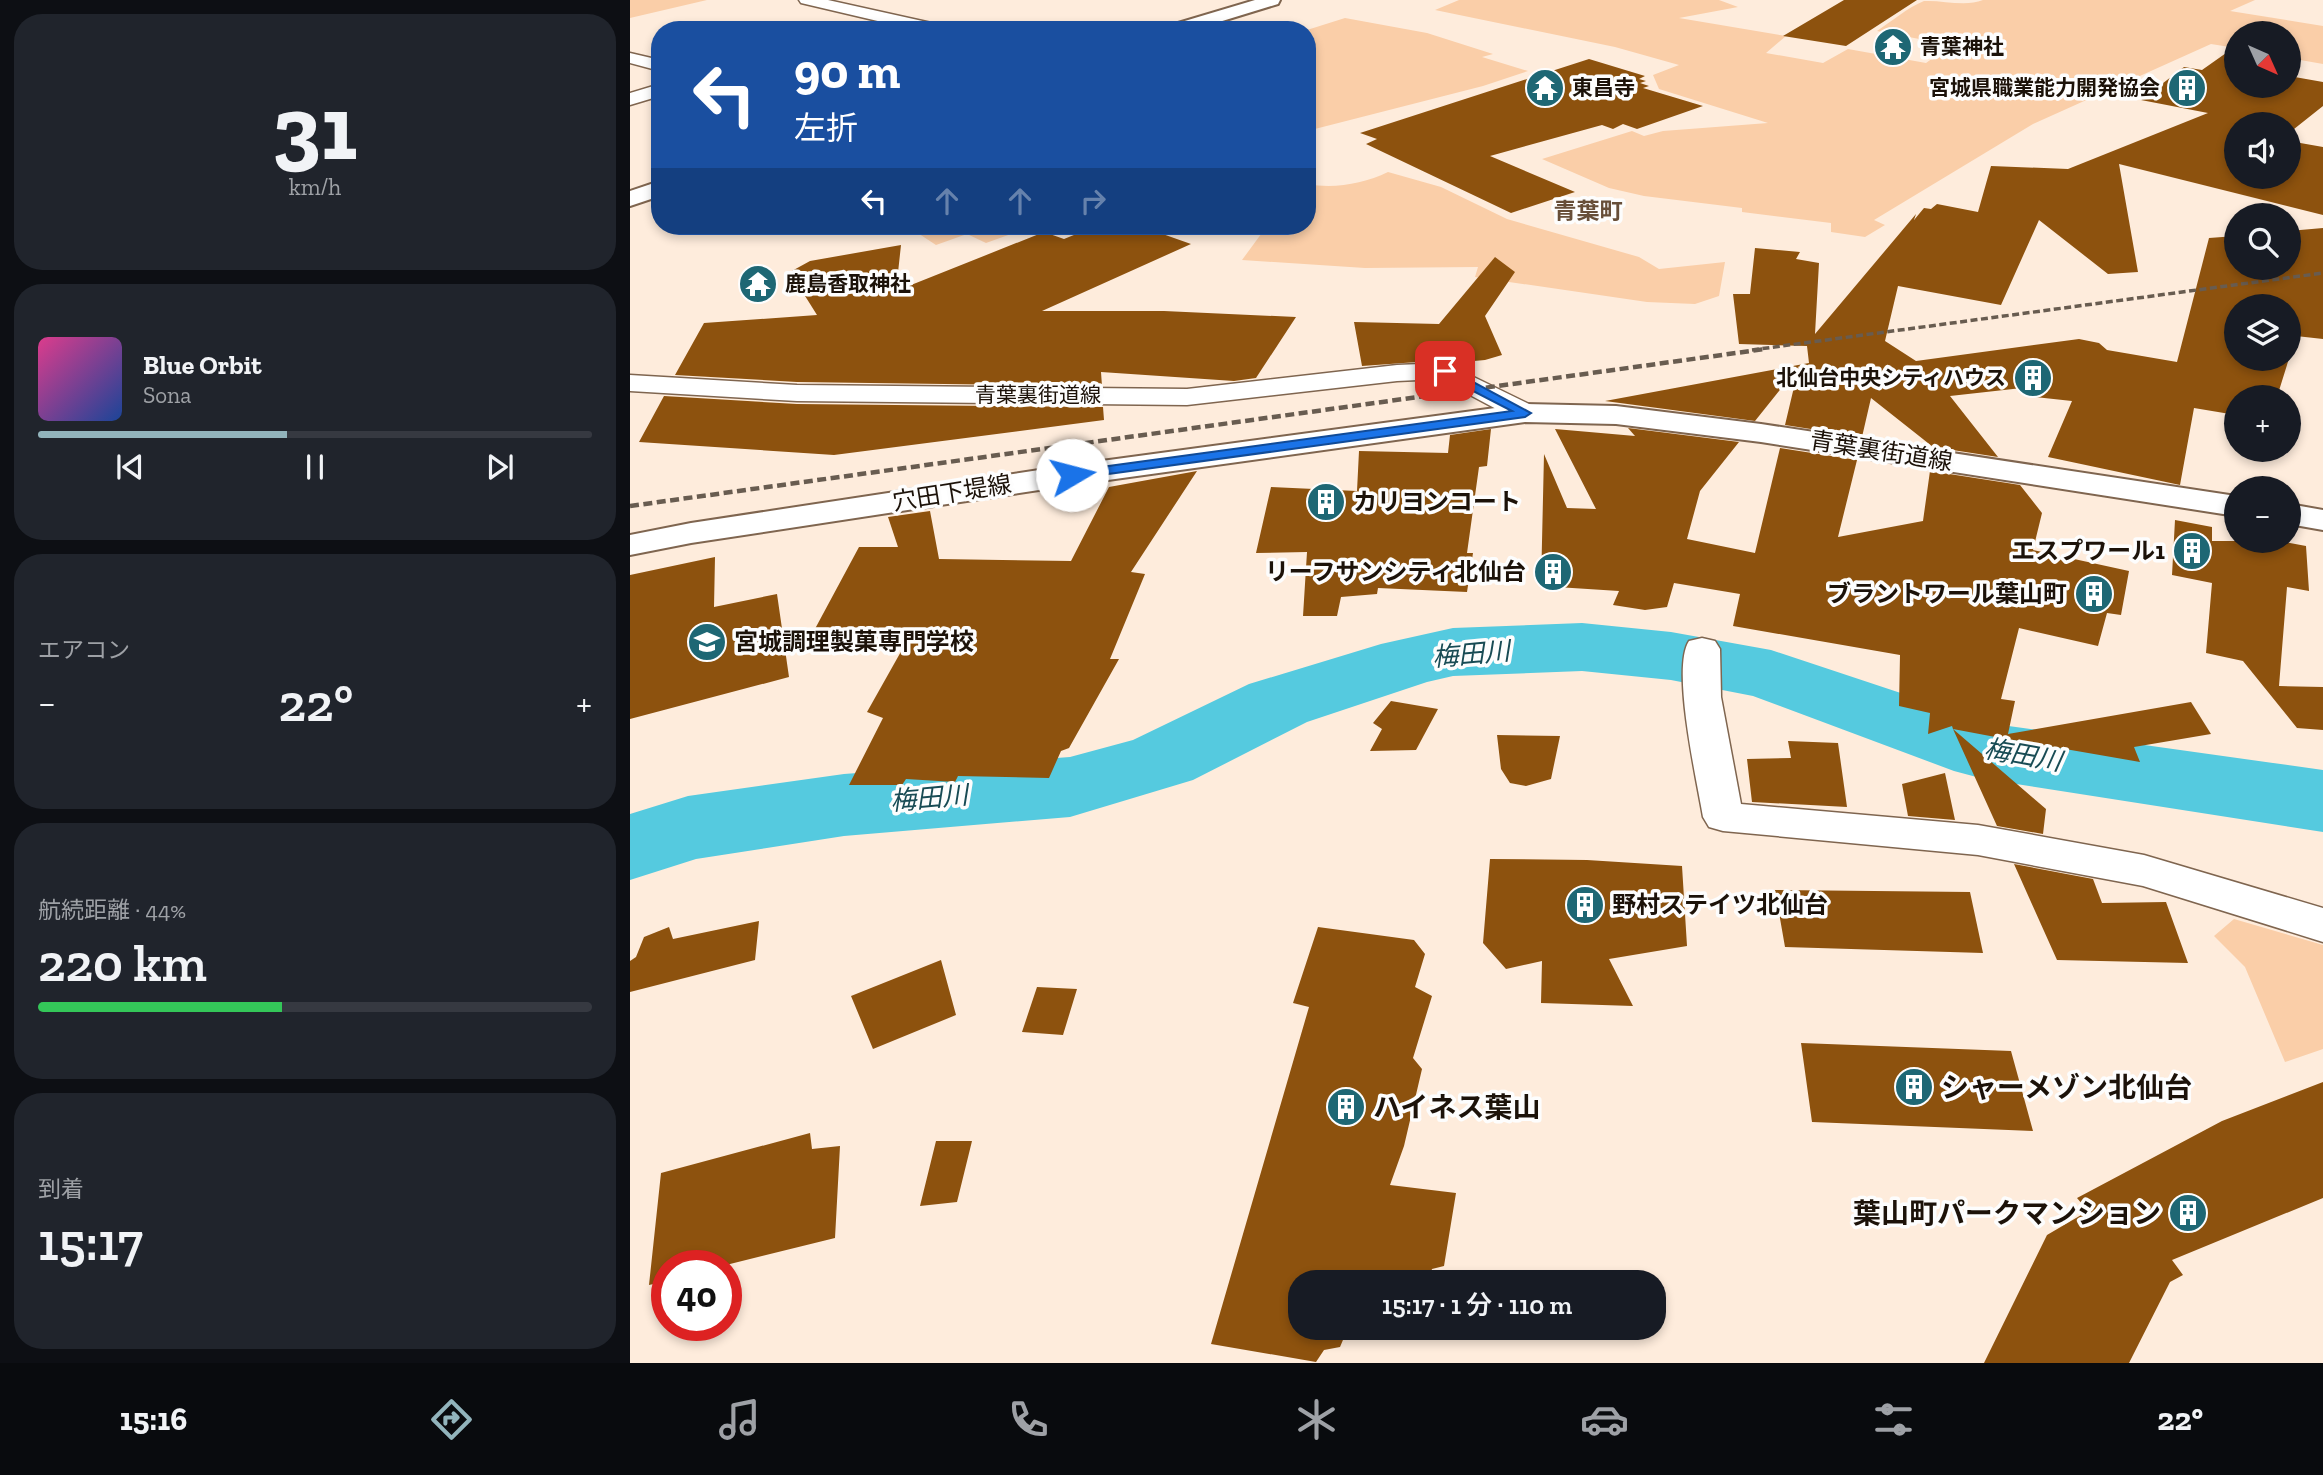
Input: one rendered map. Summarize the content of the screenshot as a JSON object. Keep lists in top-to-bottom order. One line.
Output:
{"streets":{"street":["青葉裏街道線","穴田下堤線"]},"crossings":[["青葉裏街道線","穴田下堤線"]],"districts":["青葉町"],"water":["梅田川"],"places":{"temple":["青葉神社","東昌寺","鹿島香取神社"],"building":["宮城県職業能力開発協会","北仙台中央シティハウス","カリヨンコート","エスプワール1","リーフサンシティ北仙台","ブラントワール葉山町","野村ステイツ北仙台","シャーメゾン北仙台","ハイネス葉山","葉山町パークマンション"],"school or university":["宮城調理製菓専門学校"]},"north":"bottom right","page":{"tile":[["31","km/h"],"エアコン",["航続距離 · 44%","220 km"],["到着","15:17"]],"map_buttons":["+","−"],"turn":["90 m","左折"],"song":["Blue Orbit","Sona"],"heat":["−","22°","+"],"limit":"40","trip":"15:17 · 1 分 · 110 m","tabs":["15:16","22°"]}}
